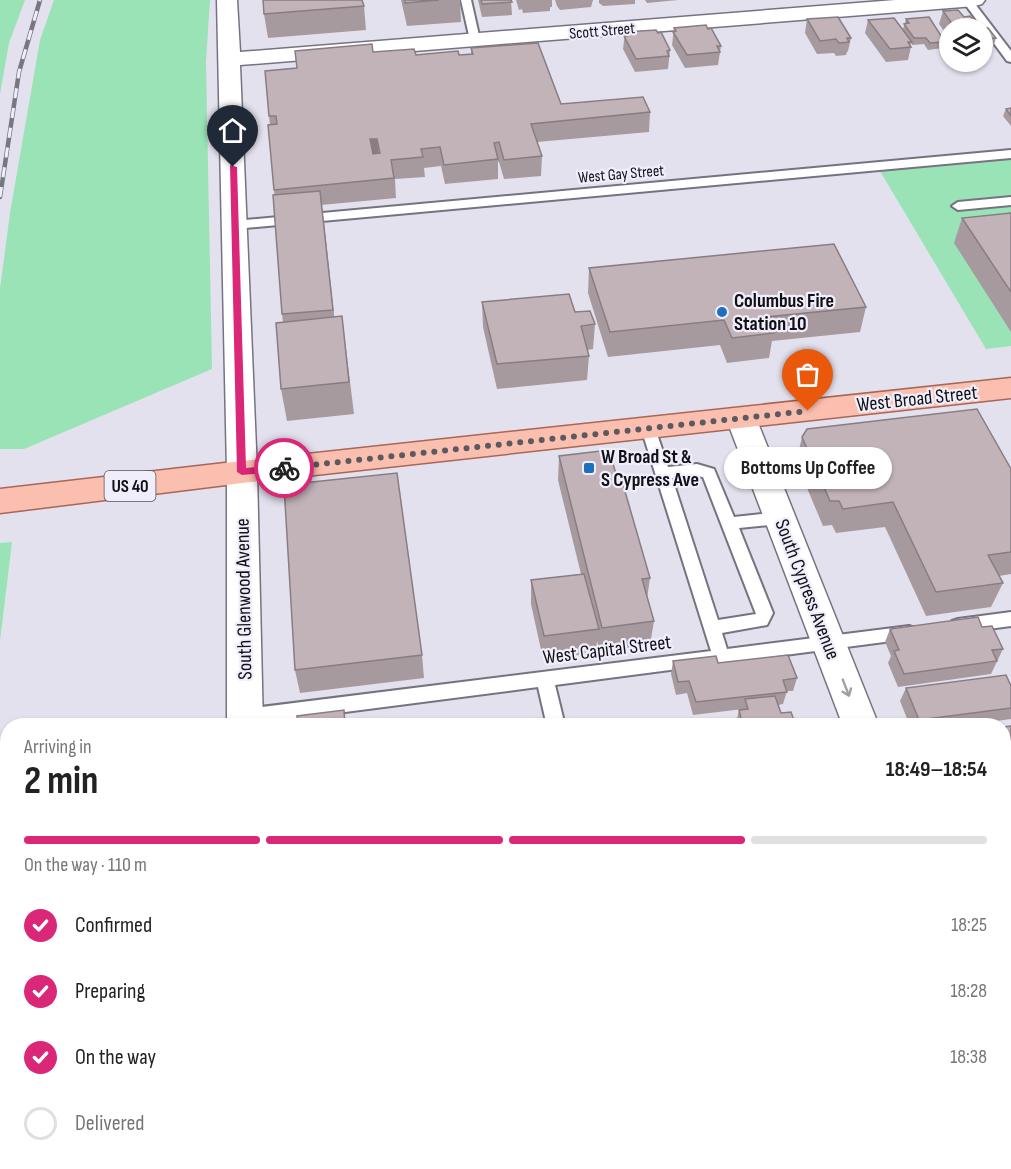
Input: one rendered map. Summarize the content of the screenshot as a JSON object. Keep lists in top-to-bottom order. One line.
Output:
{"streets":{"main road":["West Broad Street","US 40"],"street":["Scott Street","South Cypress Avenue","South Glenwood Avenue"],"lane":["West Gay Street","West Capital Street"]},"crossings":[["Scott Street","South Glenwood Avenue"],["West Gay Street","South Glenwood Avenue"],["West Broad Street","South Cypress Avenue"],["West Broad Street","South Glenwood Avenue"],["South Cypress Avenue","West Capital Street"]],"places":{"other":["Columbus Fire Station 10","Bottoms Up Coffee"],"transit":["W Broad St & S Cypress Ave"]},"page":{"bubble":"Bottoms Up Coffee","heading":["2 min","Arriving in","18:49–18:54"],"bar":"On the way · 110 m","list":[["Confirmed","18:25"],["Preparing","18:28"],["On the way","18:38"],"Delivered"]}}
